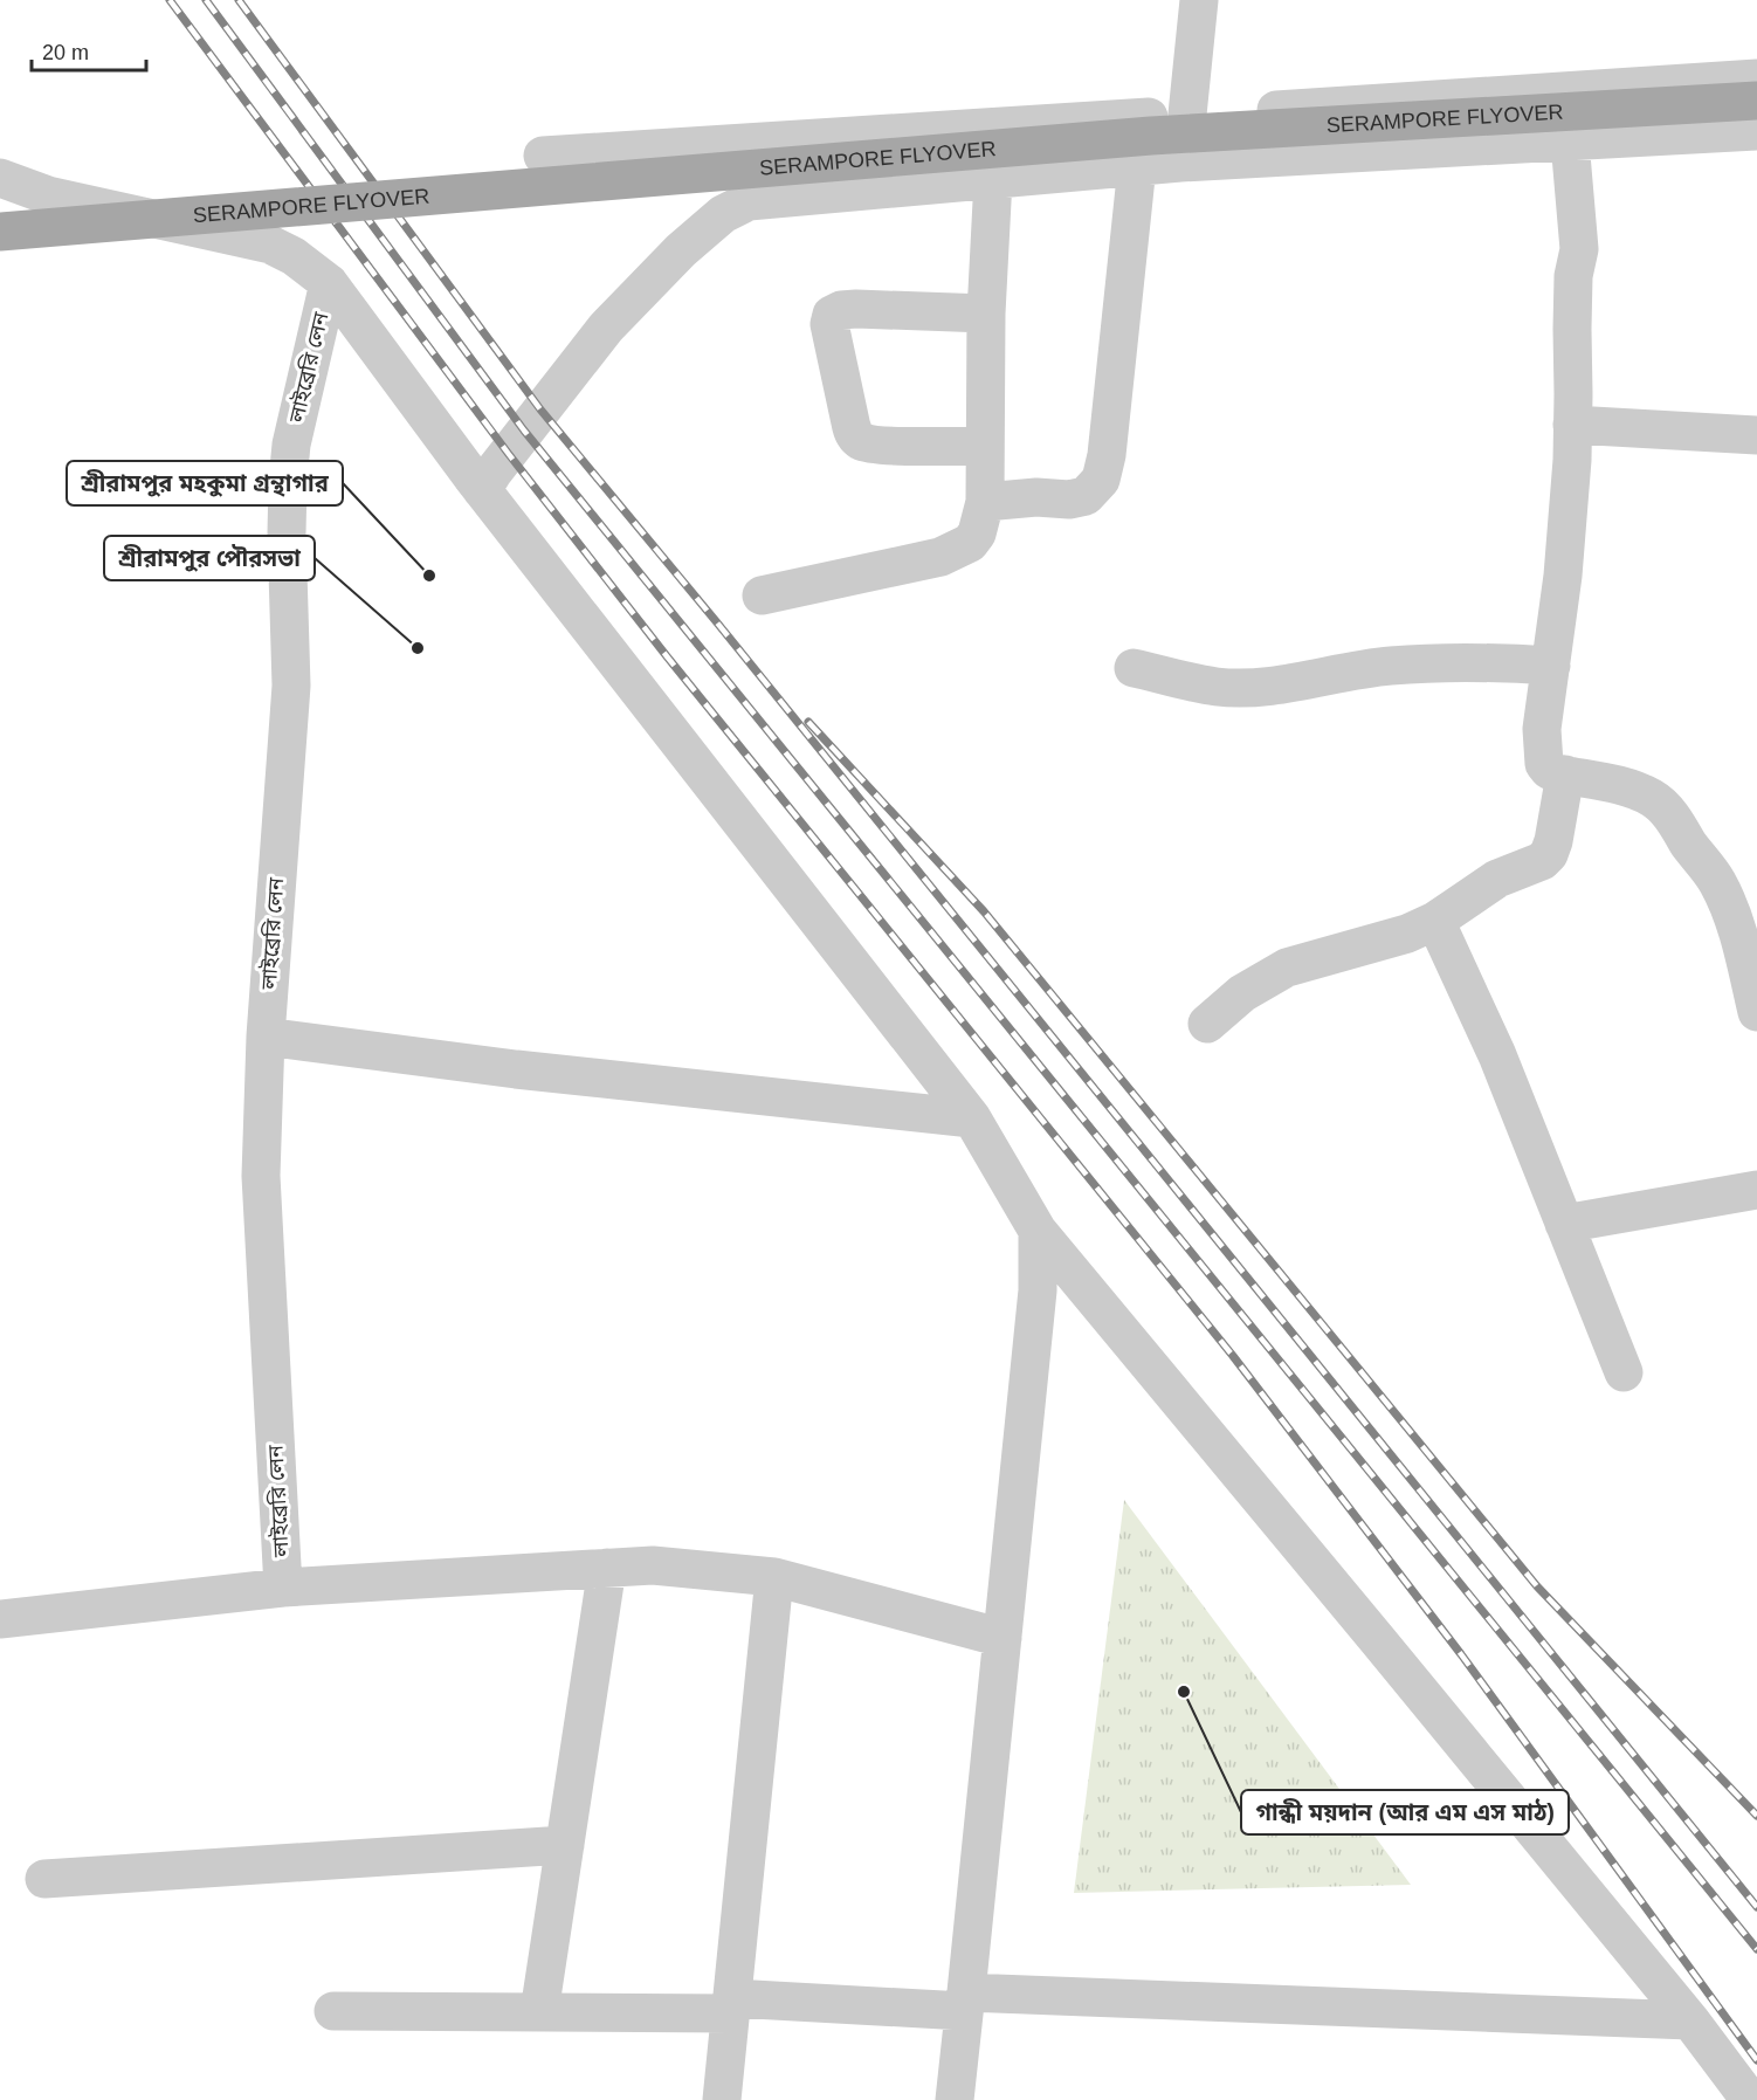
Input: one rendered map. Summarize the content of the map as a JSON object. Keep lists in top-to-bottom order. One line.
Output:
{"streets":{"main road":["SERAMPORE FLYOVER"],"street":["লাইব্রেরি লেন"]},"places":["শ্রীরামপুর মহকুমা গ্ৰন্থাগার","শ্রীরামপুর পৌরসভা","গান্ধী ময়দান (আর এম এস মাঠ)"],"scale_bar":"20 m"}
